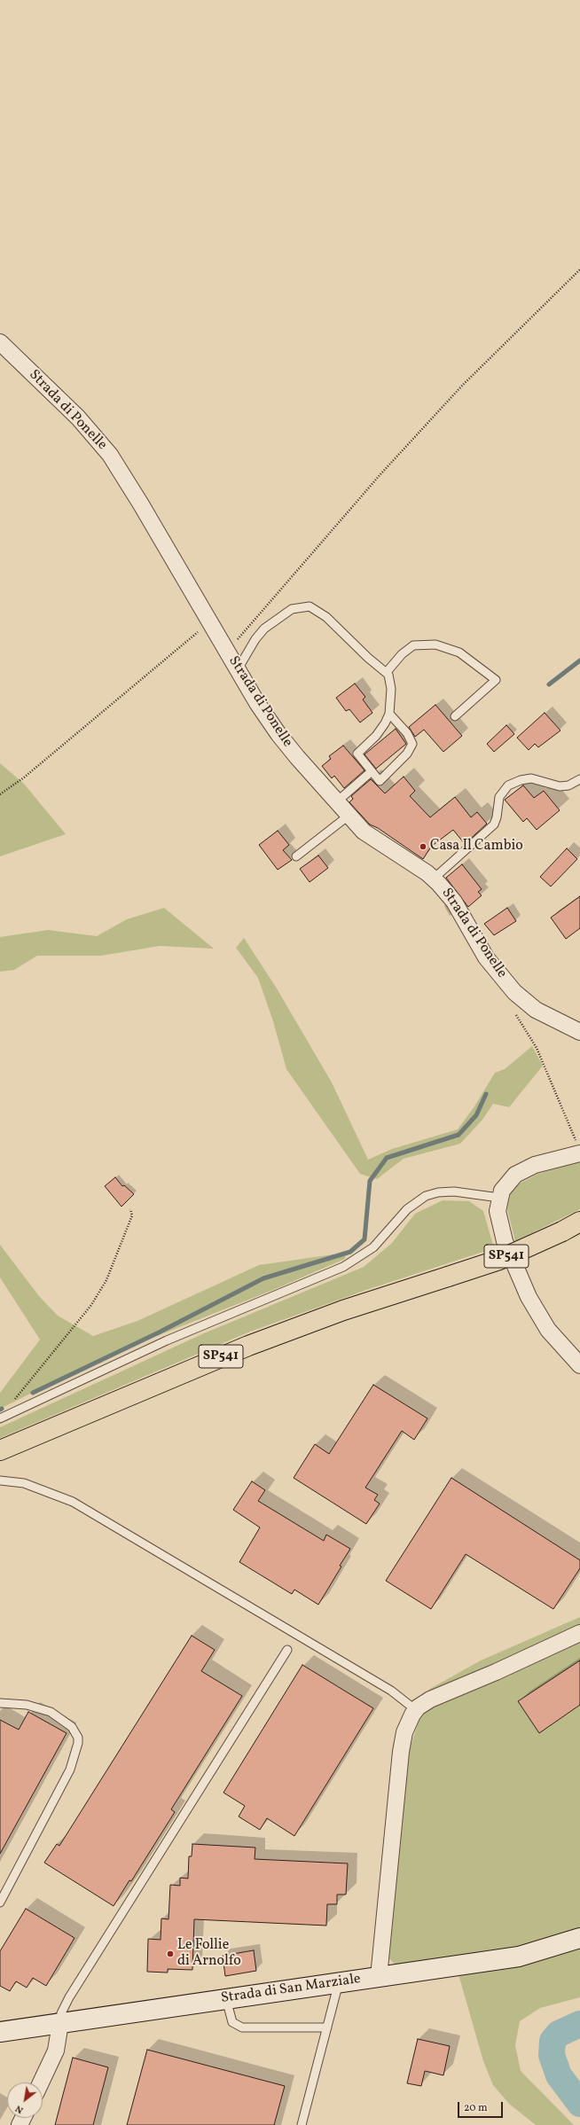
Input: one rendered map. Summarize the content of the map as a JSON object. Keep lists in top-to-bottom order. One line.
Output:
{"streets":{"main road":["SP541"],"street":["Strada di Ponelle","Strada di San Marziale"]},"places":["Casa Il Cambio","Le Follie di Arnolfo"],"scale_bar":"20 m","north":"bottom left"}
